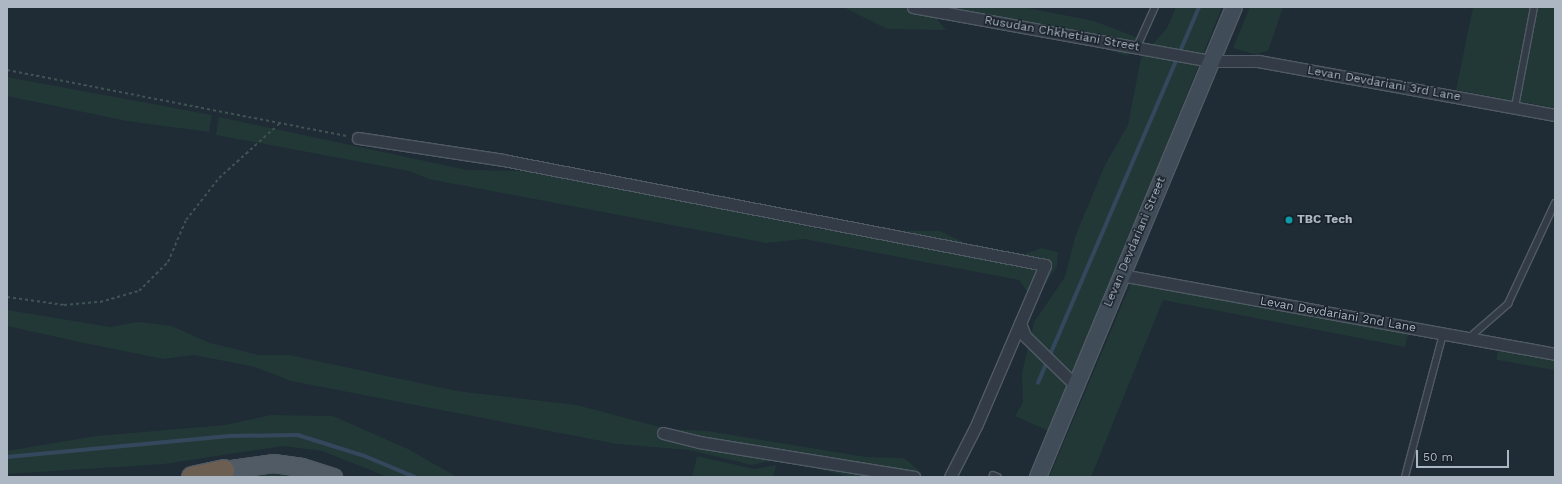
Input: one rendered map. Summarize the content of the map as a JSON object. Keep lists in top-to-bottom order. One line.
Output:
{"streets":{"main road":["Levan Devdariani Street"],"street":["Rusudan Chkhetiani Street","Levan Devdariani 3rd Lane","Levan Devdariani 2nd Lane"]},"crossings":[["Rusudan Chkhetiani Street","Levan Devdariani 3rd Lane"],["Rusudan Chkhetiani Street","Levan Devdariani Street"],["Levan Devdariani 3rd Lane","Levan Devdariani Street"],["Levan Devdariani Street","Levan Devdariani 2nd Lane"]],"places":["TBC Tech"],"scale_bar":"50 m"}
